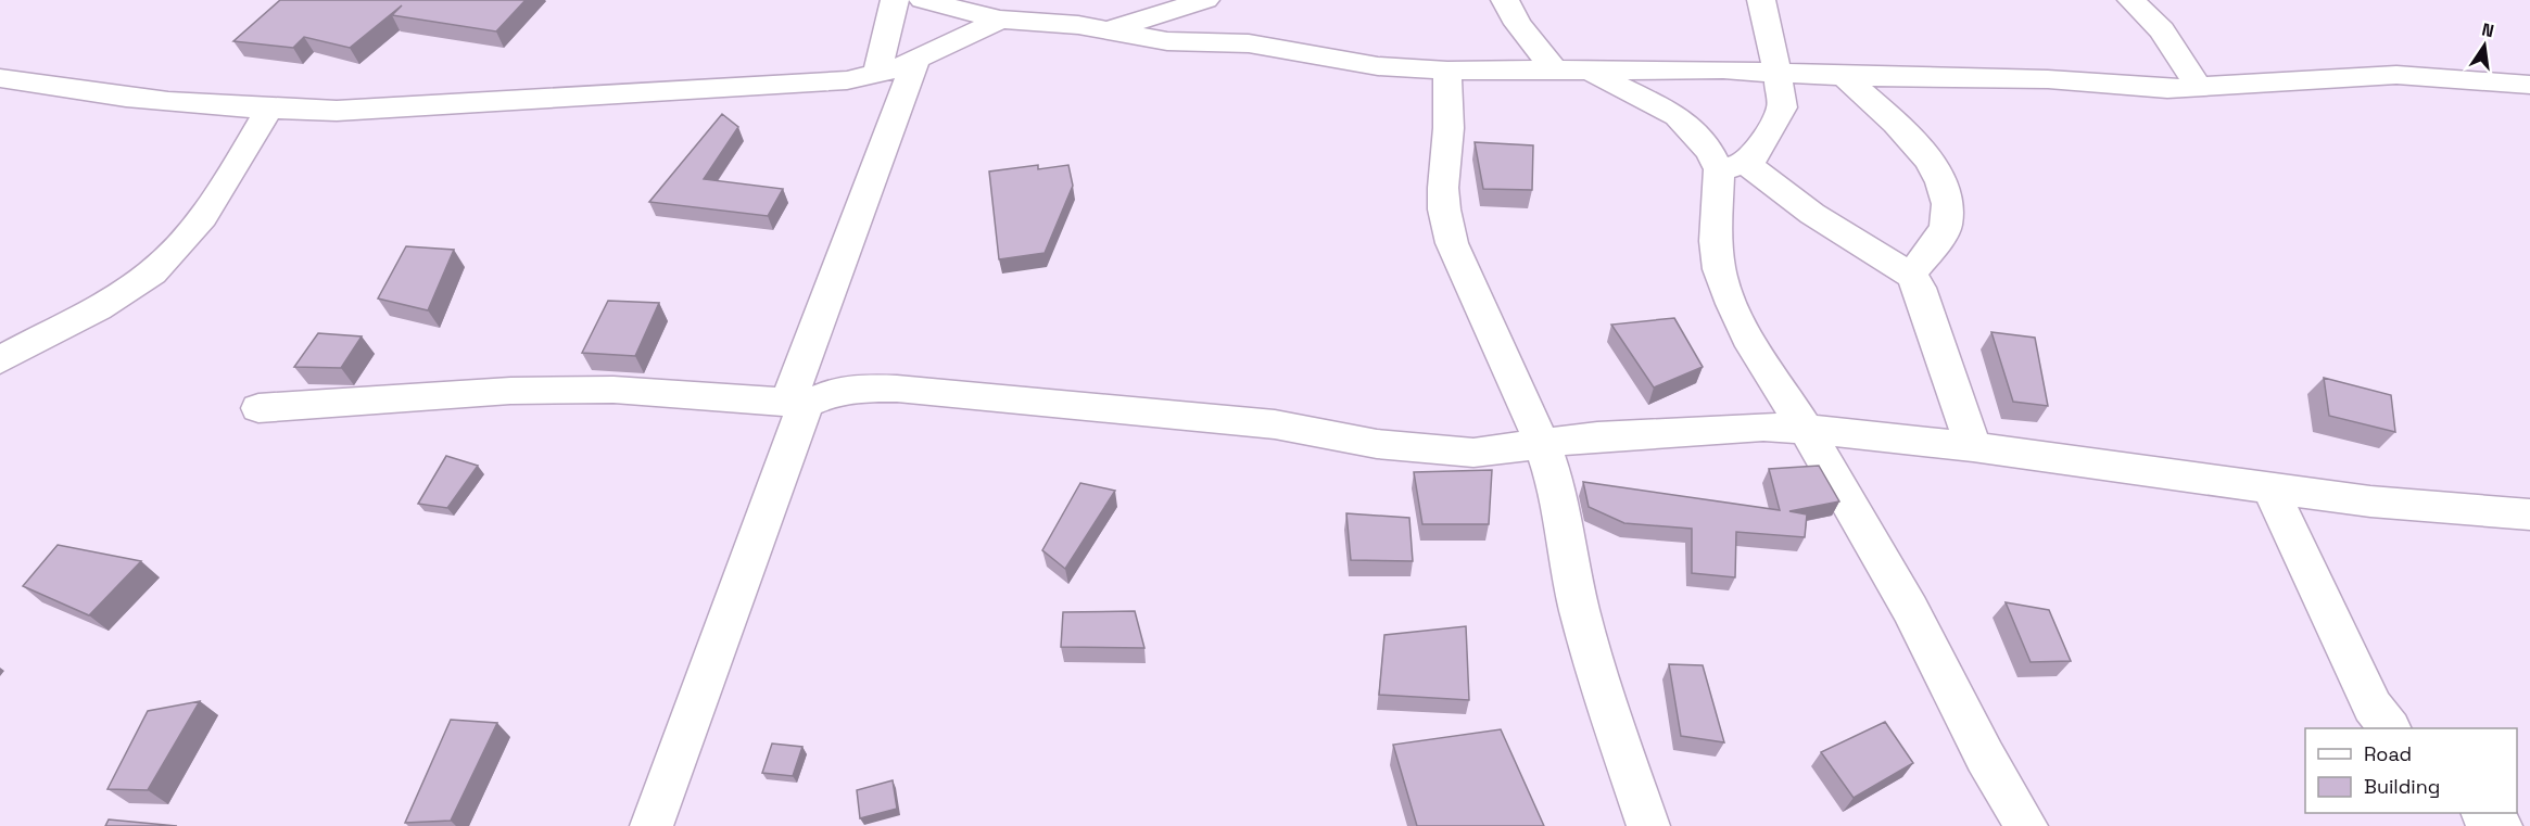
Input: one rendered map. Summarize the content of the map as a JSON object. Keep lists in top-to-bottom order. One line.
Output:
{"legend":["Road","Building"],"north":"top"}
